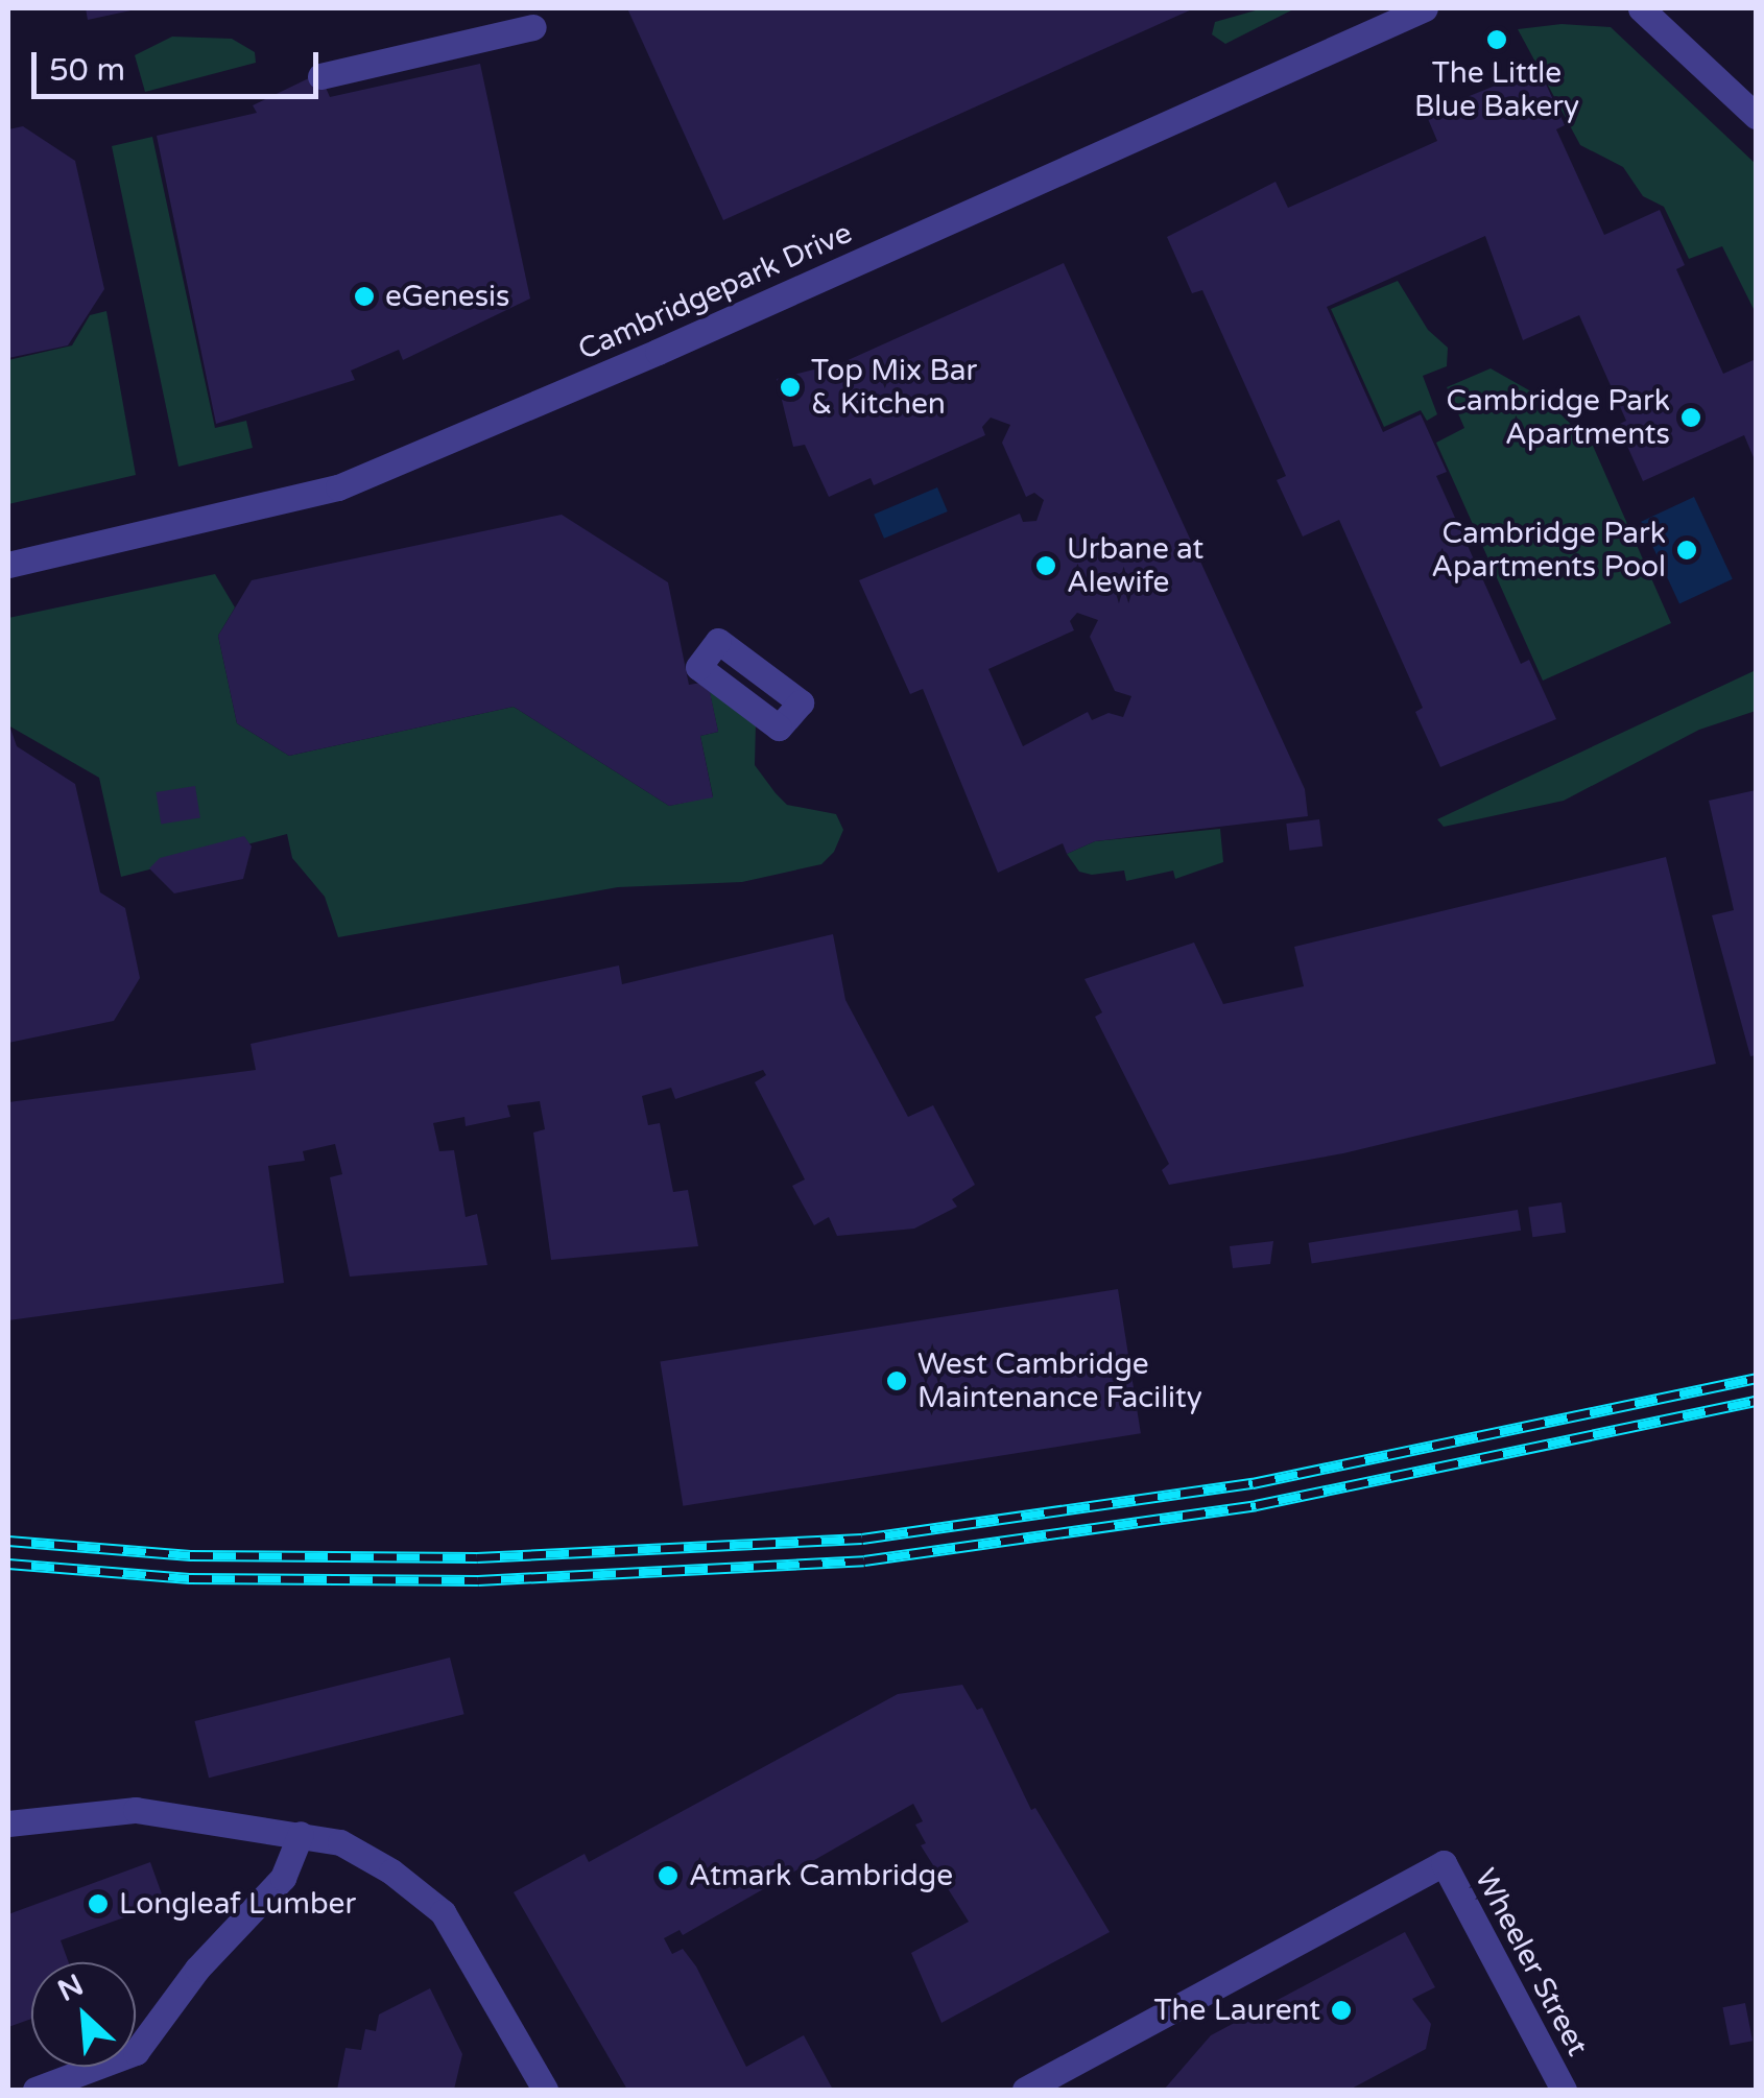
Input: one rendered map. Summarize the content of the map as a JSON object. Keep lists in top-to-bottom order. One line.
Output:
{"streets":{"street":["Cambridgepark Drive","Wheeler Street"]},"places":["The Little Blue Bakery","eGenesis","Top Mix Bar & Kitchen","Cambridge Park Apartments","Cambridge Park Apartments Pool","Urbane at Alewife","West Cambridge Maintenance Facility","Atmark Cambridge","Longleaf Lumber","The Laurent"],"scale_bar":"50 m","north":"top left"}
